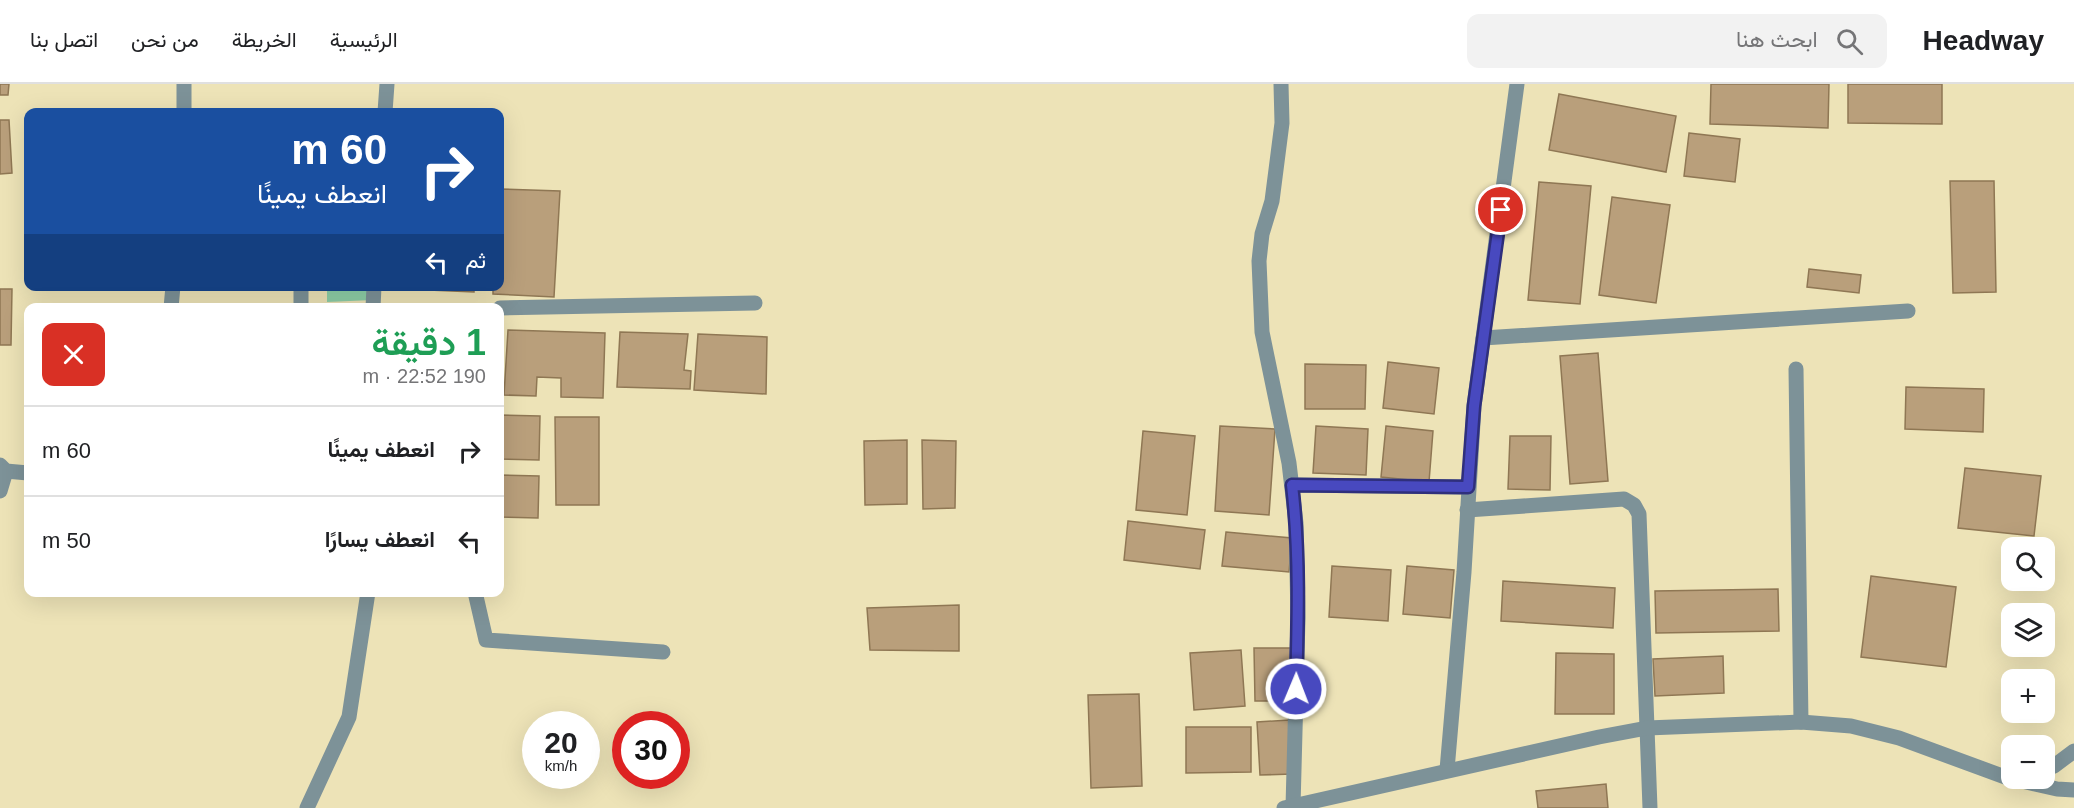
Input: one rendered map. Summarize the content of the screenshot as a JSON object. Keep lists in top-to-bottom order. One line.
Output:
{"page":{"header":"Headway","search":"ابحث هنا","nav":["الرئيسية","الخريطة","من نحن","اتصل بنا"],"turn":["60 m","انعطف يمينًا"],"then":"ثم","heading":["1 دقيقة","190 m · 22:52"],"list":[{"name":"انعطف يمينًا","value":"60 m"},{"name":"انعطف يسارًا","value":"50 m"}],"map_buttons":["+","−"],"speed":"20 km/h","limit":"30"}}
